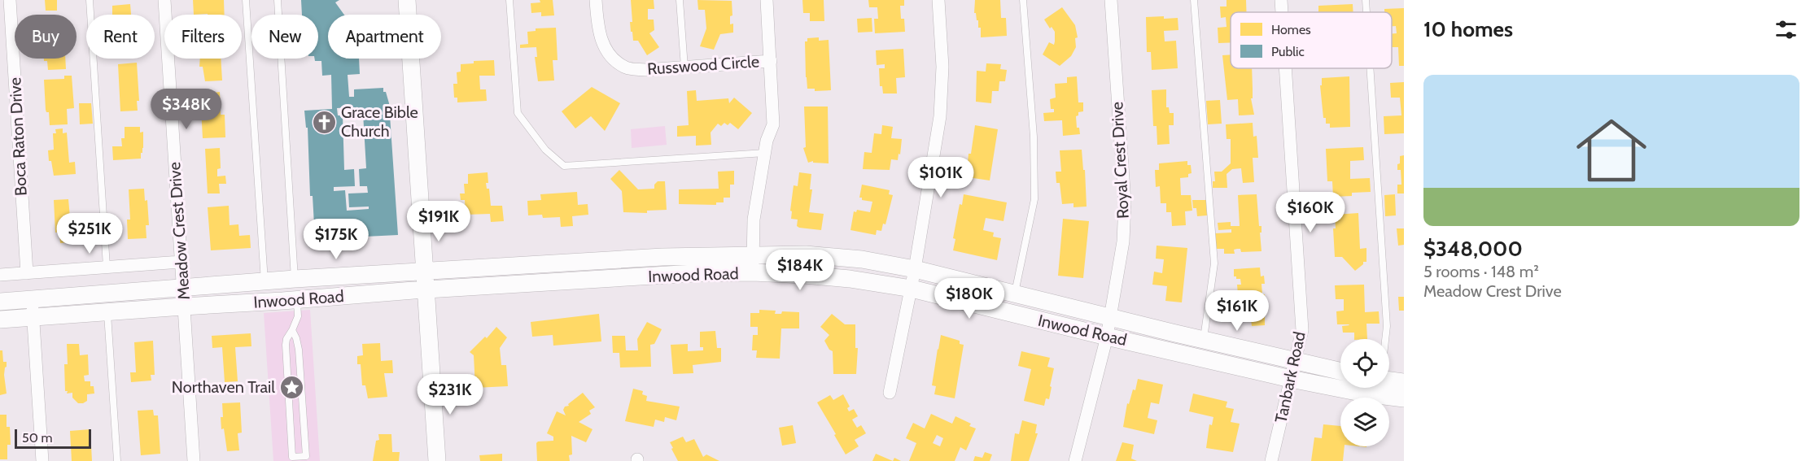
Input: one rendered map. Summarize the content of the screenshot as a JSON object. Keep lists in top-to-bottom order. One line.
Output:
{"streets":{"main road":["Inwood Road"],"street":["Russwood Circle","Boca Raton Drive","Royal Crest Drive","Meadow Crest Drive","Tanbark Road"]},"crossings":[["Royal Crest Drive","Inwood Road"],["Meadow Crest Drive","Inwood Road"],["Inwood Road","Tanbark Road"]],"places":{"church":["Grace Bible Church"],"place":["Northaven Trail"]},"legend":["Homes","Public"],"scale_bar":"50 m","page":{"heading":"10 homes","chip":["Buy","Rent","Filters","New","Apartment"],"list":[{"name":"$348,000","note":"5 rooms · 148 m² · Meadow Crest Drive"}],"price":["$348K","$101K","$160K","$191K","$251K","$175K","$184K","$180K","$161K","$231K"],"scale":"50 m"}}
